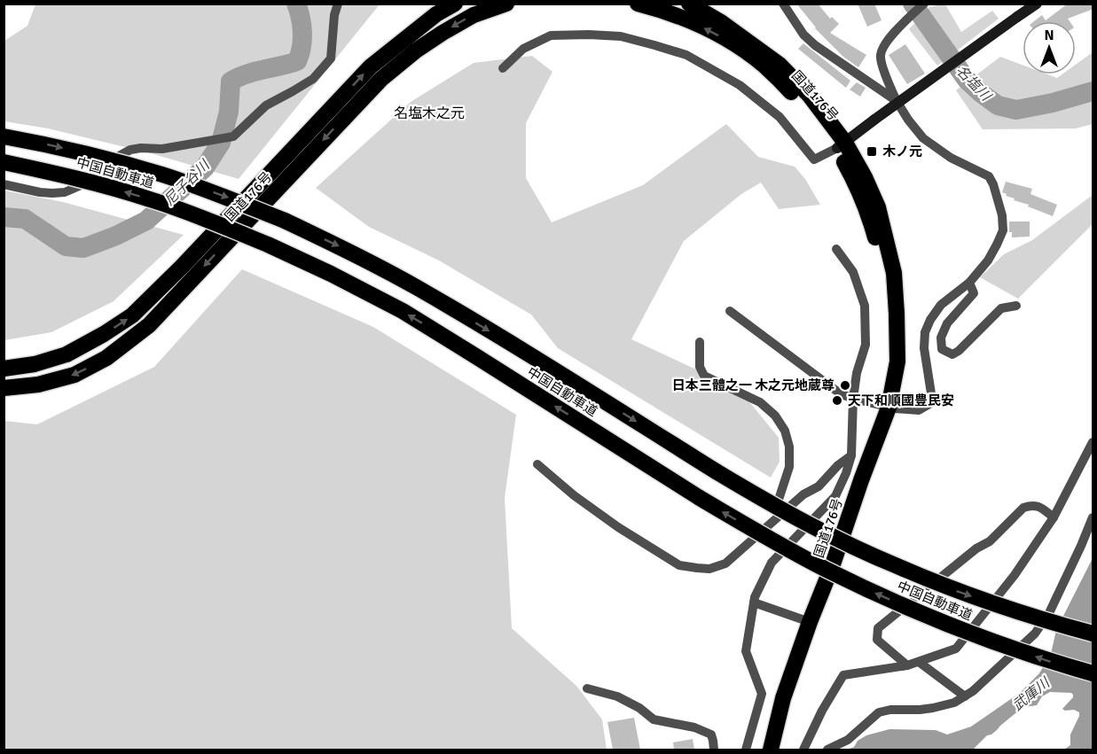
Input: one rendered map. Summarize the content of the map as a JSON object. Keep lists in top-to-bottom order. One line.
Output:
{"streets":{"highway":["国道176号","中国自動車道"]},"districts":["名塩木之元"],"water":["名塩川","尼子谷川","武庫川"],"places":{"transit":["木ノ元"],"other":["日本三體之一 木之元地蔵尊","天下和順國豊民安"]},"north":"top"}
